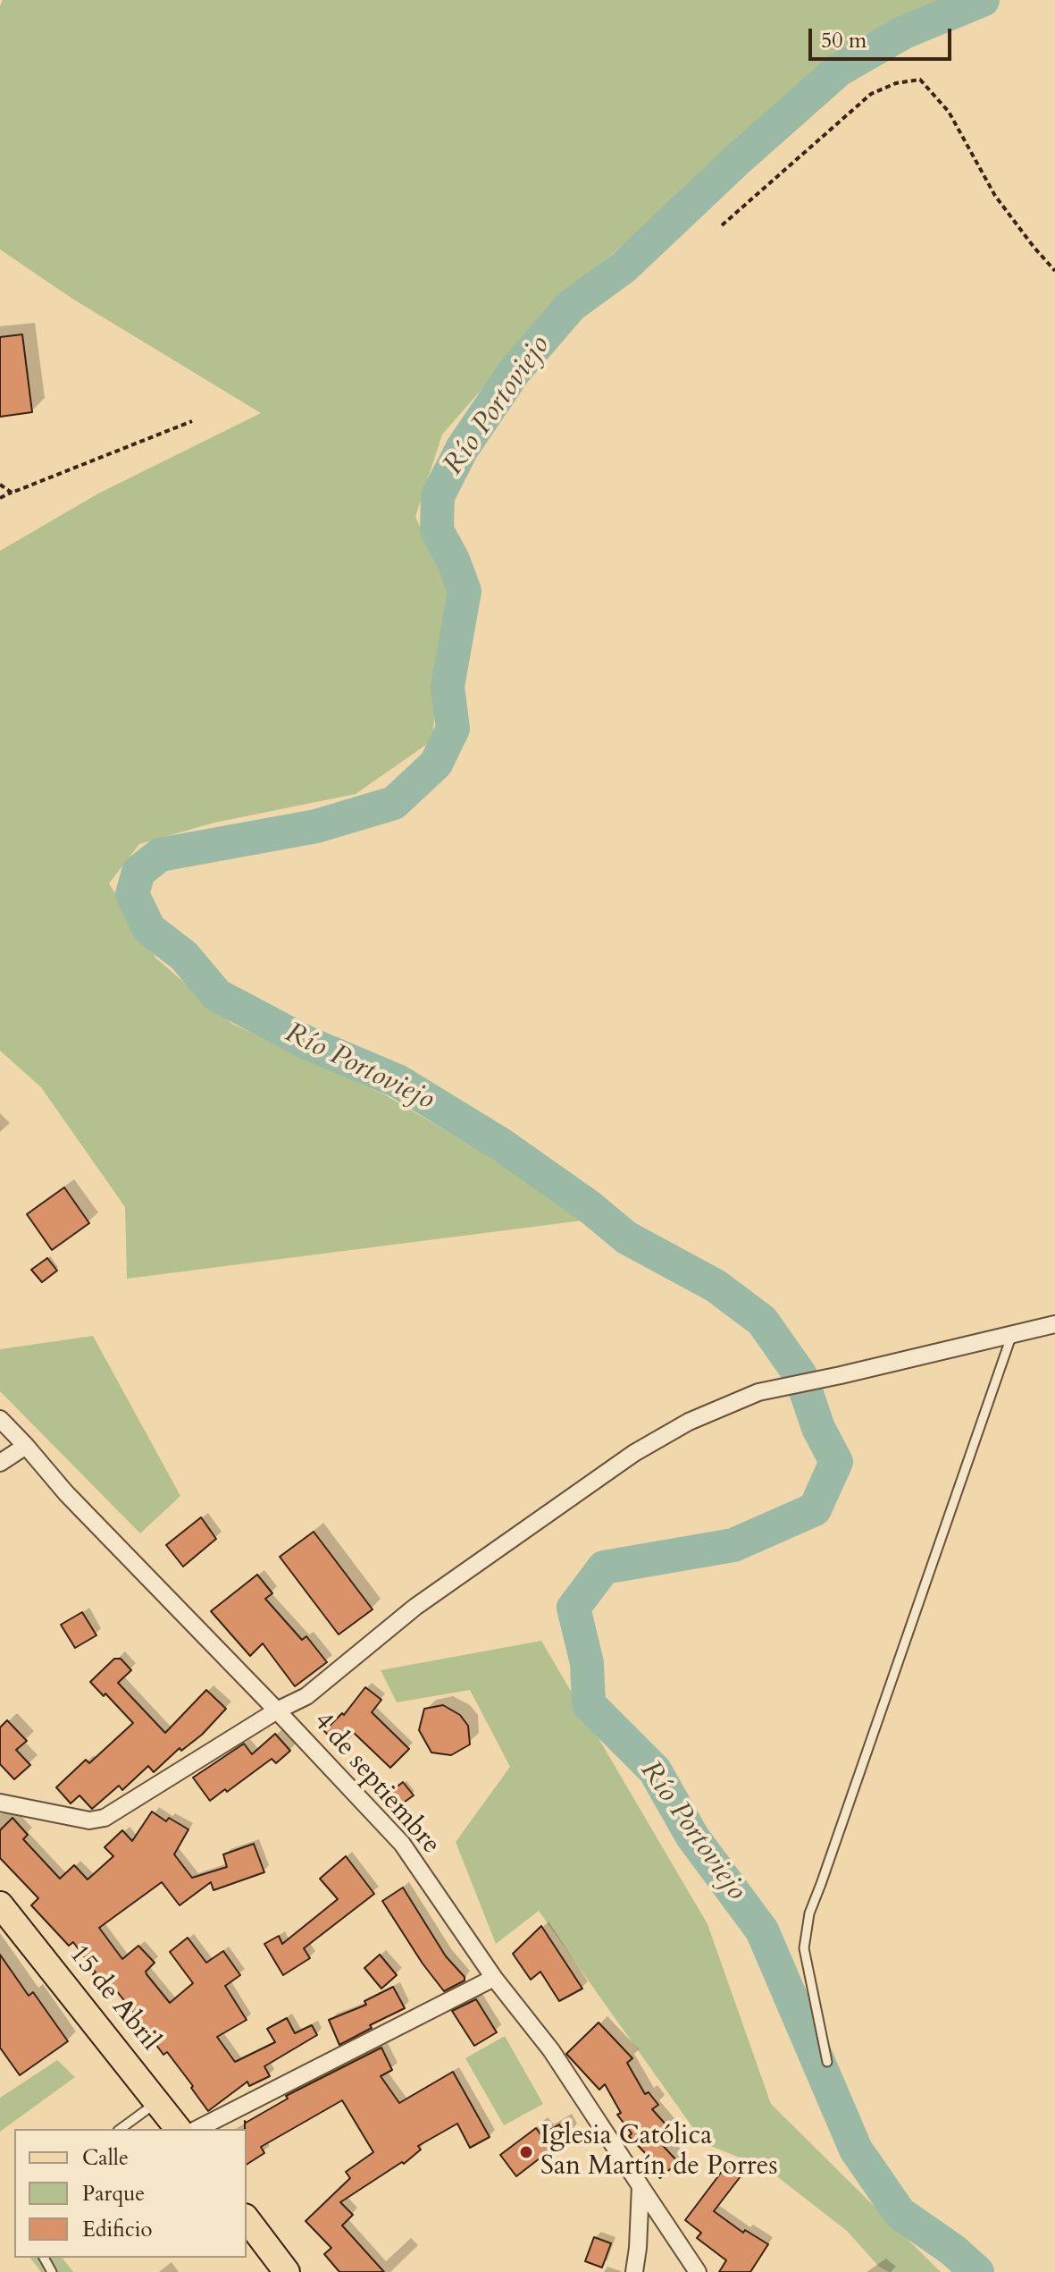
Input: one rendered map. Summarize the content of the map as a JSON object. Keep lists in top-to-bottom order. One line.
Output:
{"streets":{"main road":["15 de Abril"],"street":["4 de septiembre"]},"water":["Río Portoviejo"],"places":["Iglesia Católica San Martín de Porres"],"legend":["Calle","Parque","Edificio"],"scale_bar":"50 m"}
